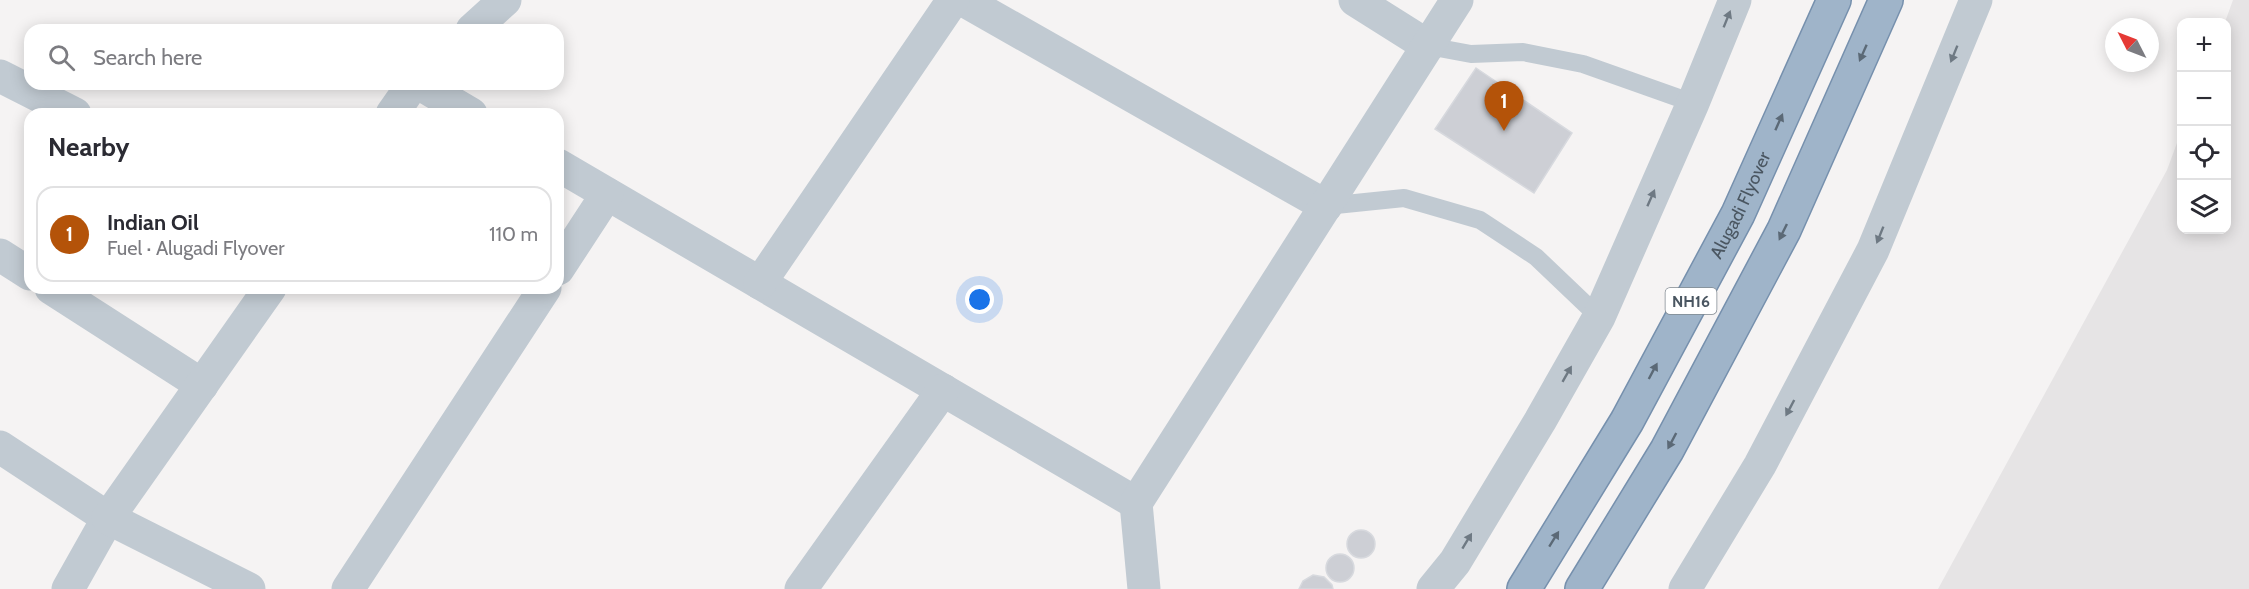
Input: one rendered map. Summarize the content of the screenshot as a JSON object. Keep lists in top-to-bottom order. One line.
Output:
{"streets":{"highway":["Alugadi Flyover","NH16"]},"north":"top left","page":{"map_buttons":["+","−"],"search":"Search here","pins":"1","heading":"Nearby","list":[{"mark":"1","name":"Indian Oil","note":"Fuel · Alugadi Flyover","value":"110 m"}]}}
